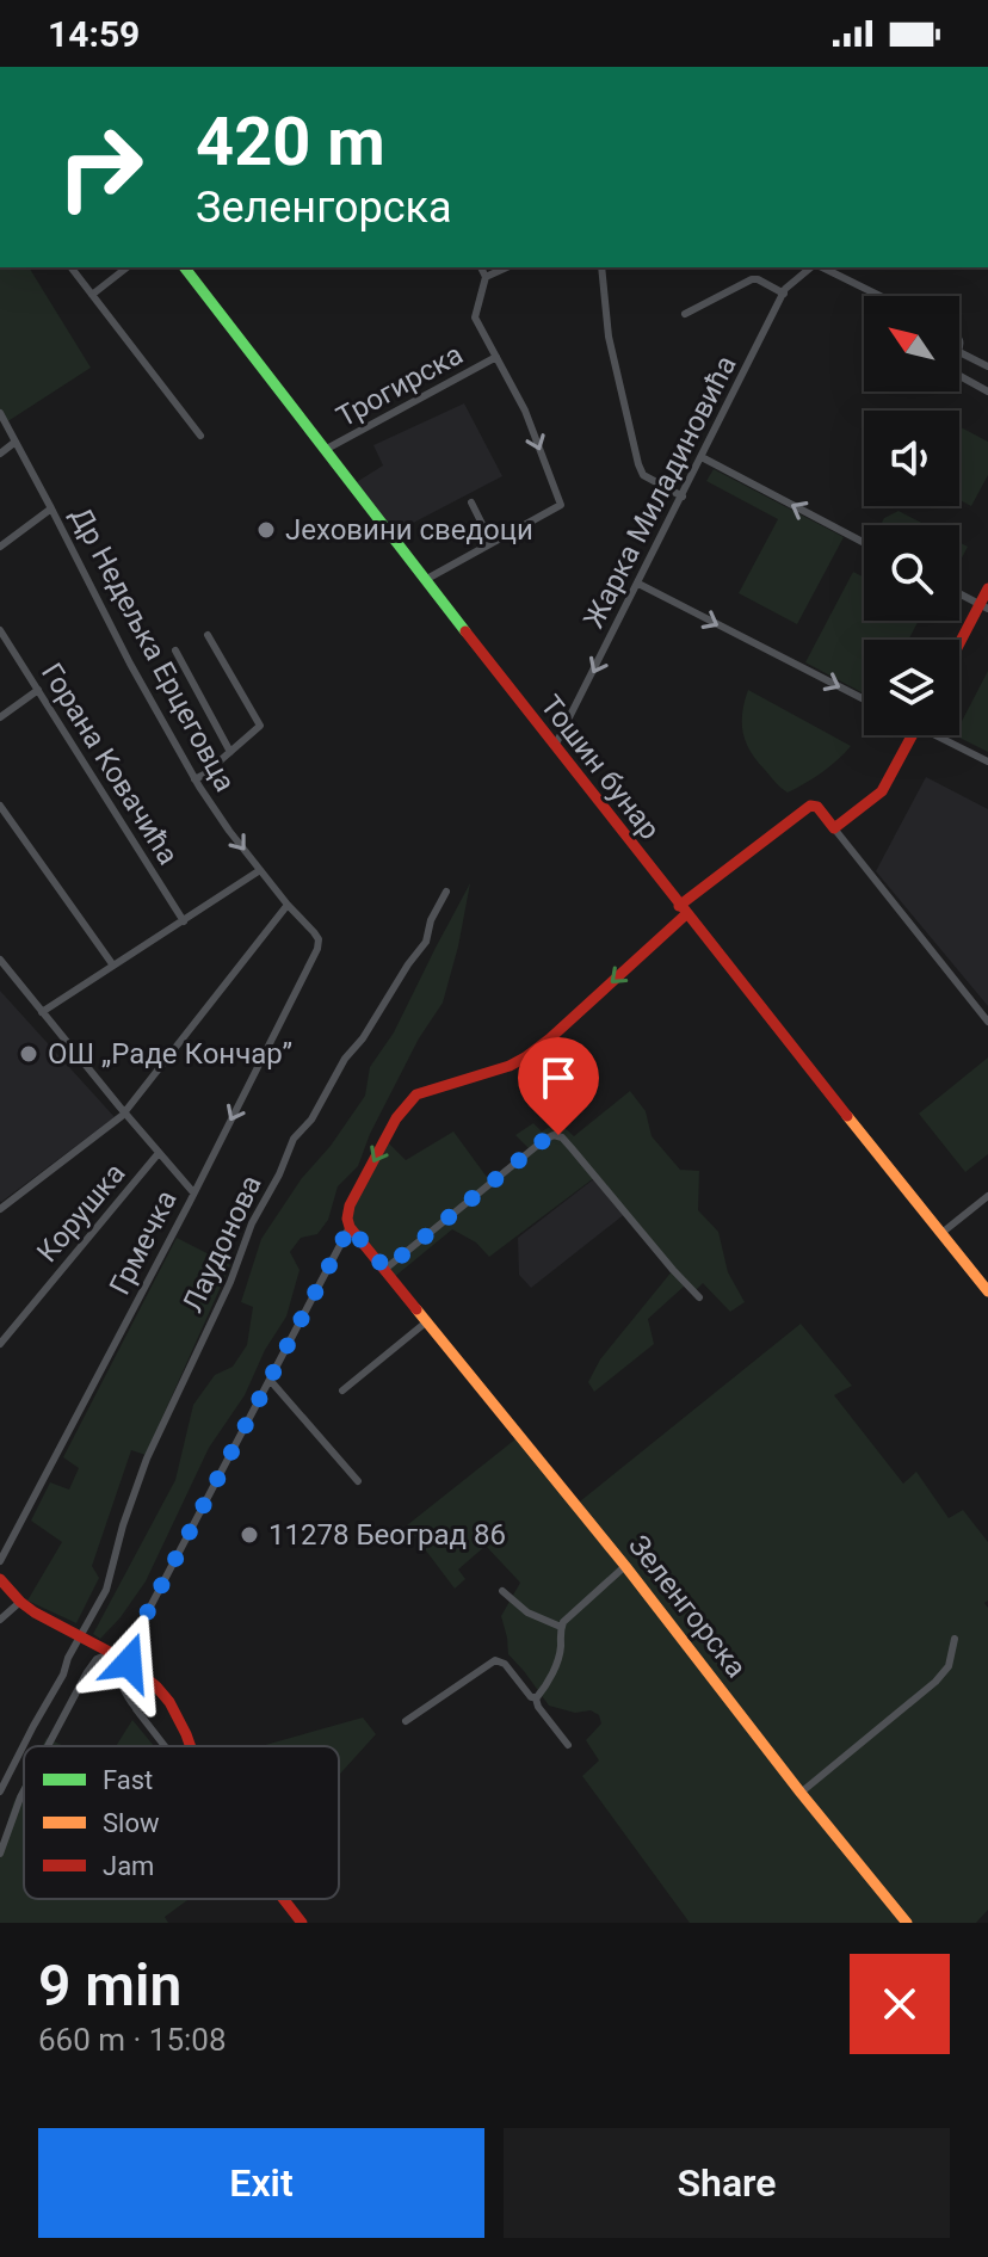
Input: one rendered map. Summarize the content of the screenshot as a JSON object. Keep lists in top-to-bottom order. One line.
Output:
{"streets":{"street":["Трогирска","Жарка Миладиновића","Др Недељка Ерцеговца","Горана Ковачића","Тошин бунар","Корушка","Грмечка","Лаудонова","Зеленгорска"]},"crossings":[["Трогирска","Тошин бунар"],["Жарка Миладиновића","Тошин бунар"],["Др Недељка Ерцеговца","Грмечка"]],"one_way":["Грмечка"],"places":["Јеховини сведоци","ОШ „Раде Кончар”","11278 Београд 86"],"legend":["Fast","Slow","Jam"],"north":"top left","page":{"status":"14:59","turn":["420 m","Зеленгорска"],"heading":["9 min","660 m · 15:08"],"buttons":["Exit","Share"]}}
